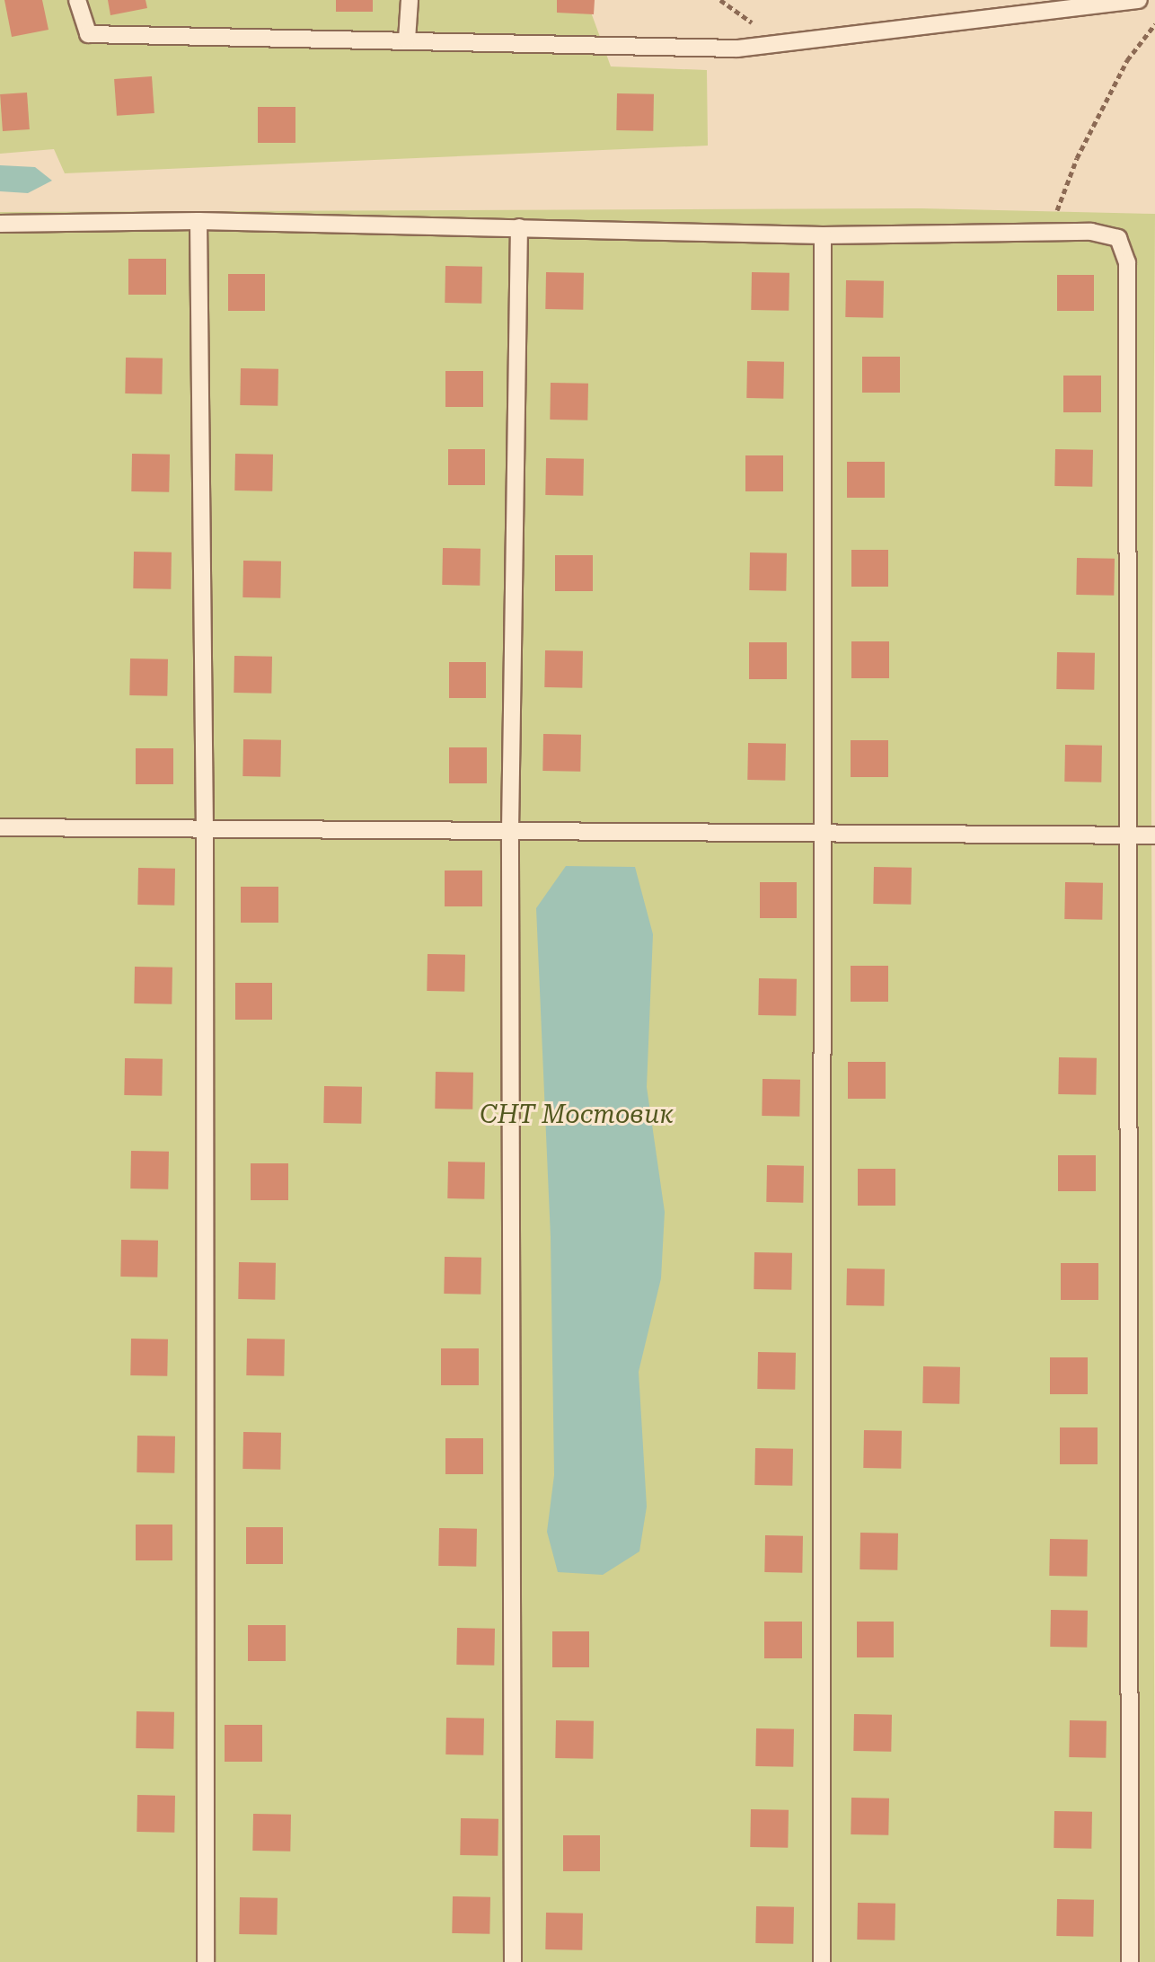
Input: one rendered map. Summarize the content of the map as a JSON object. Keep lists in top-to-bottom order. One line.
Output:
{"parks":["СНТ Мостовик"]}
